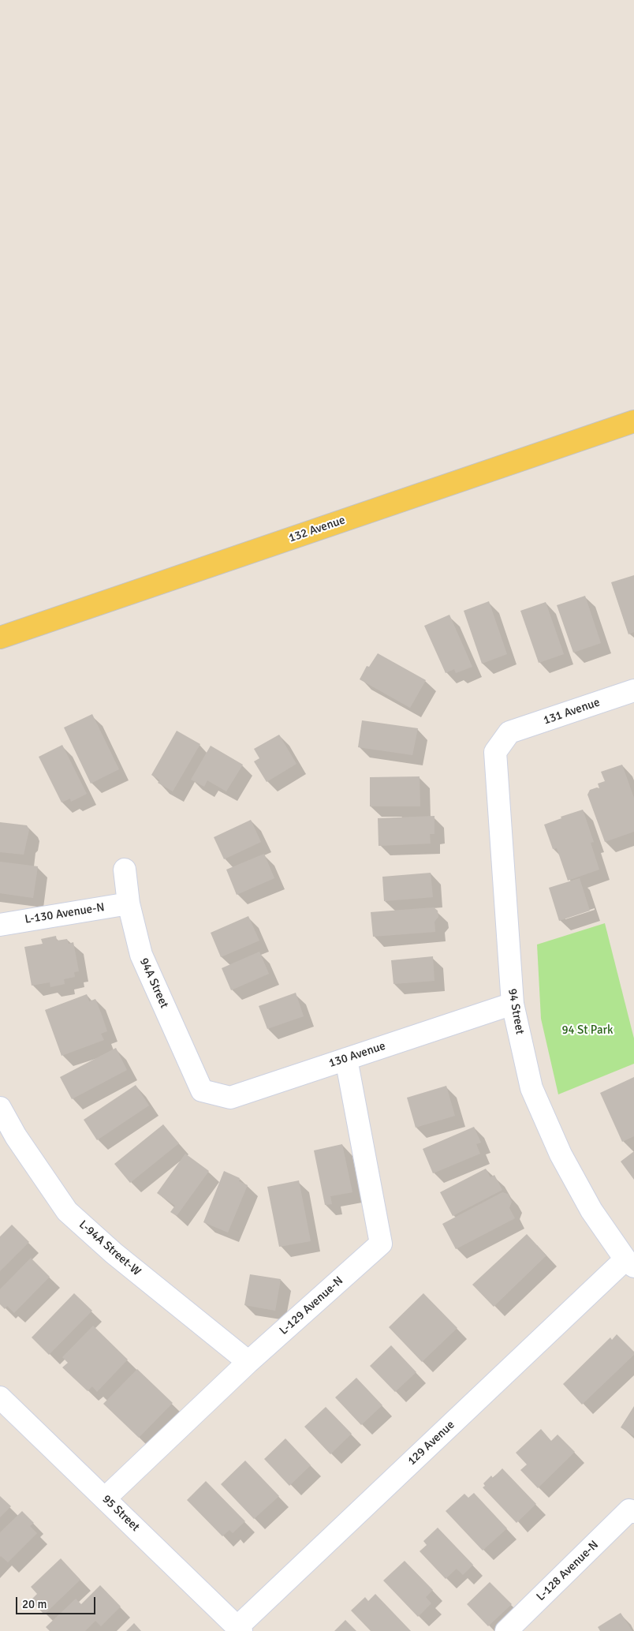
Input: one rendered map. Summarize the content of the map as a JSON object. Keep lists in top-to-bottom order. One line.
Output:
{"streets":{"main road":["132 Avenue"],"street":["131 Avenue","L-130 Avenue-N","94A Street","94 Street","130 Avenue","L-94A Street-W","L-129 Avenue-N","129 Avenue","95 Street","L-128 Avenue-N"]},"crossings":[["131 Avenue","94 Street"],["L-130 Avenue-N","94A Street"],["94A Street","130 Avenue"],["94 Street","130 Avenue"],["94 Street","129 Avenue"],["130 Avenue","L-129 Avenue-N"],["L-94A Street-W","L-129 Avenue-N"],["L-129 Avenue-N","95 Street"],["129 Avenue","95 Street"]],"parks":["94 St Park"],"scale_bar":"20 m"}
